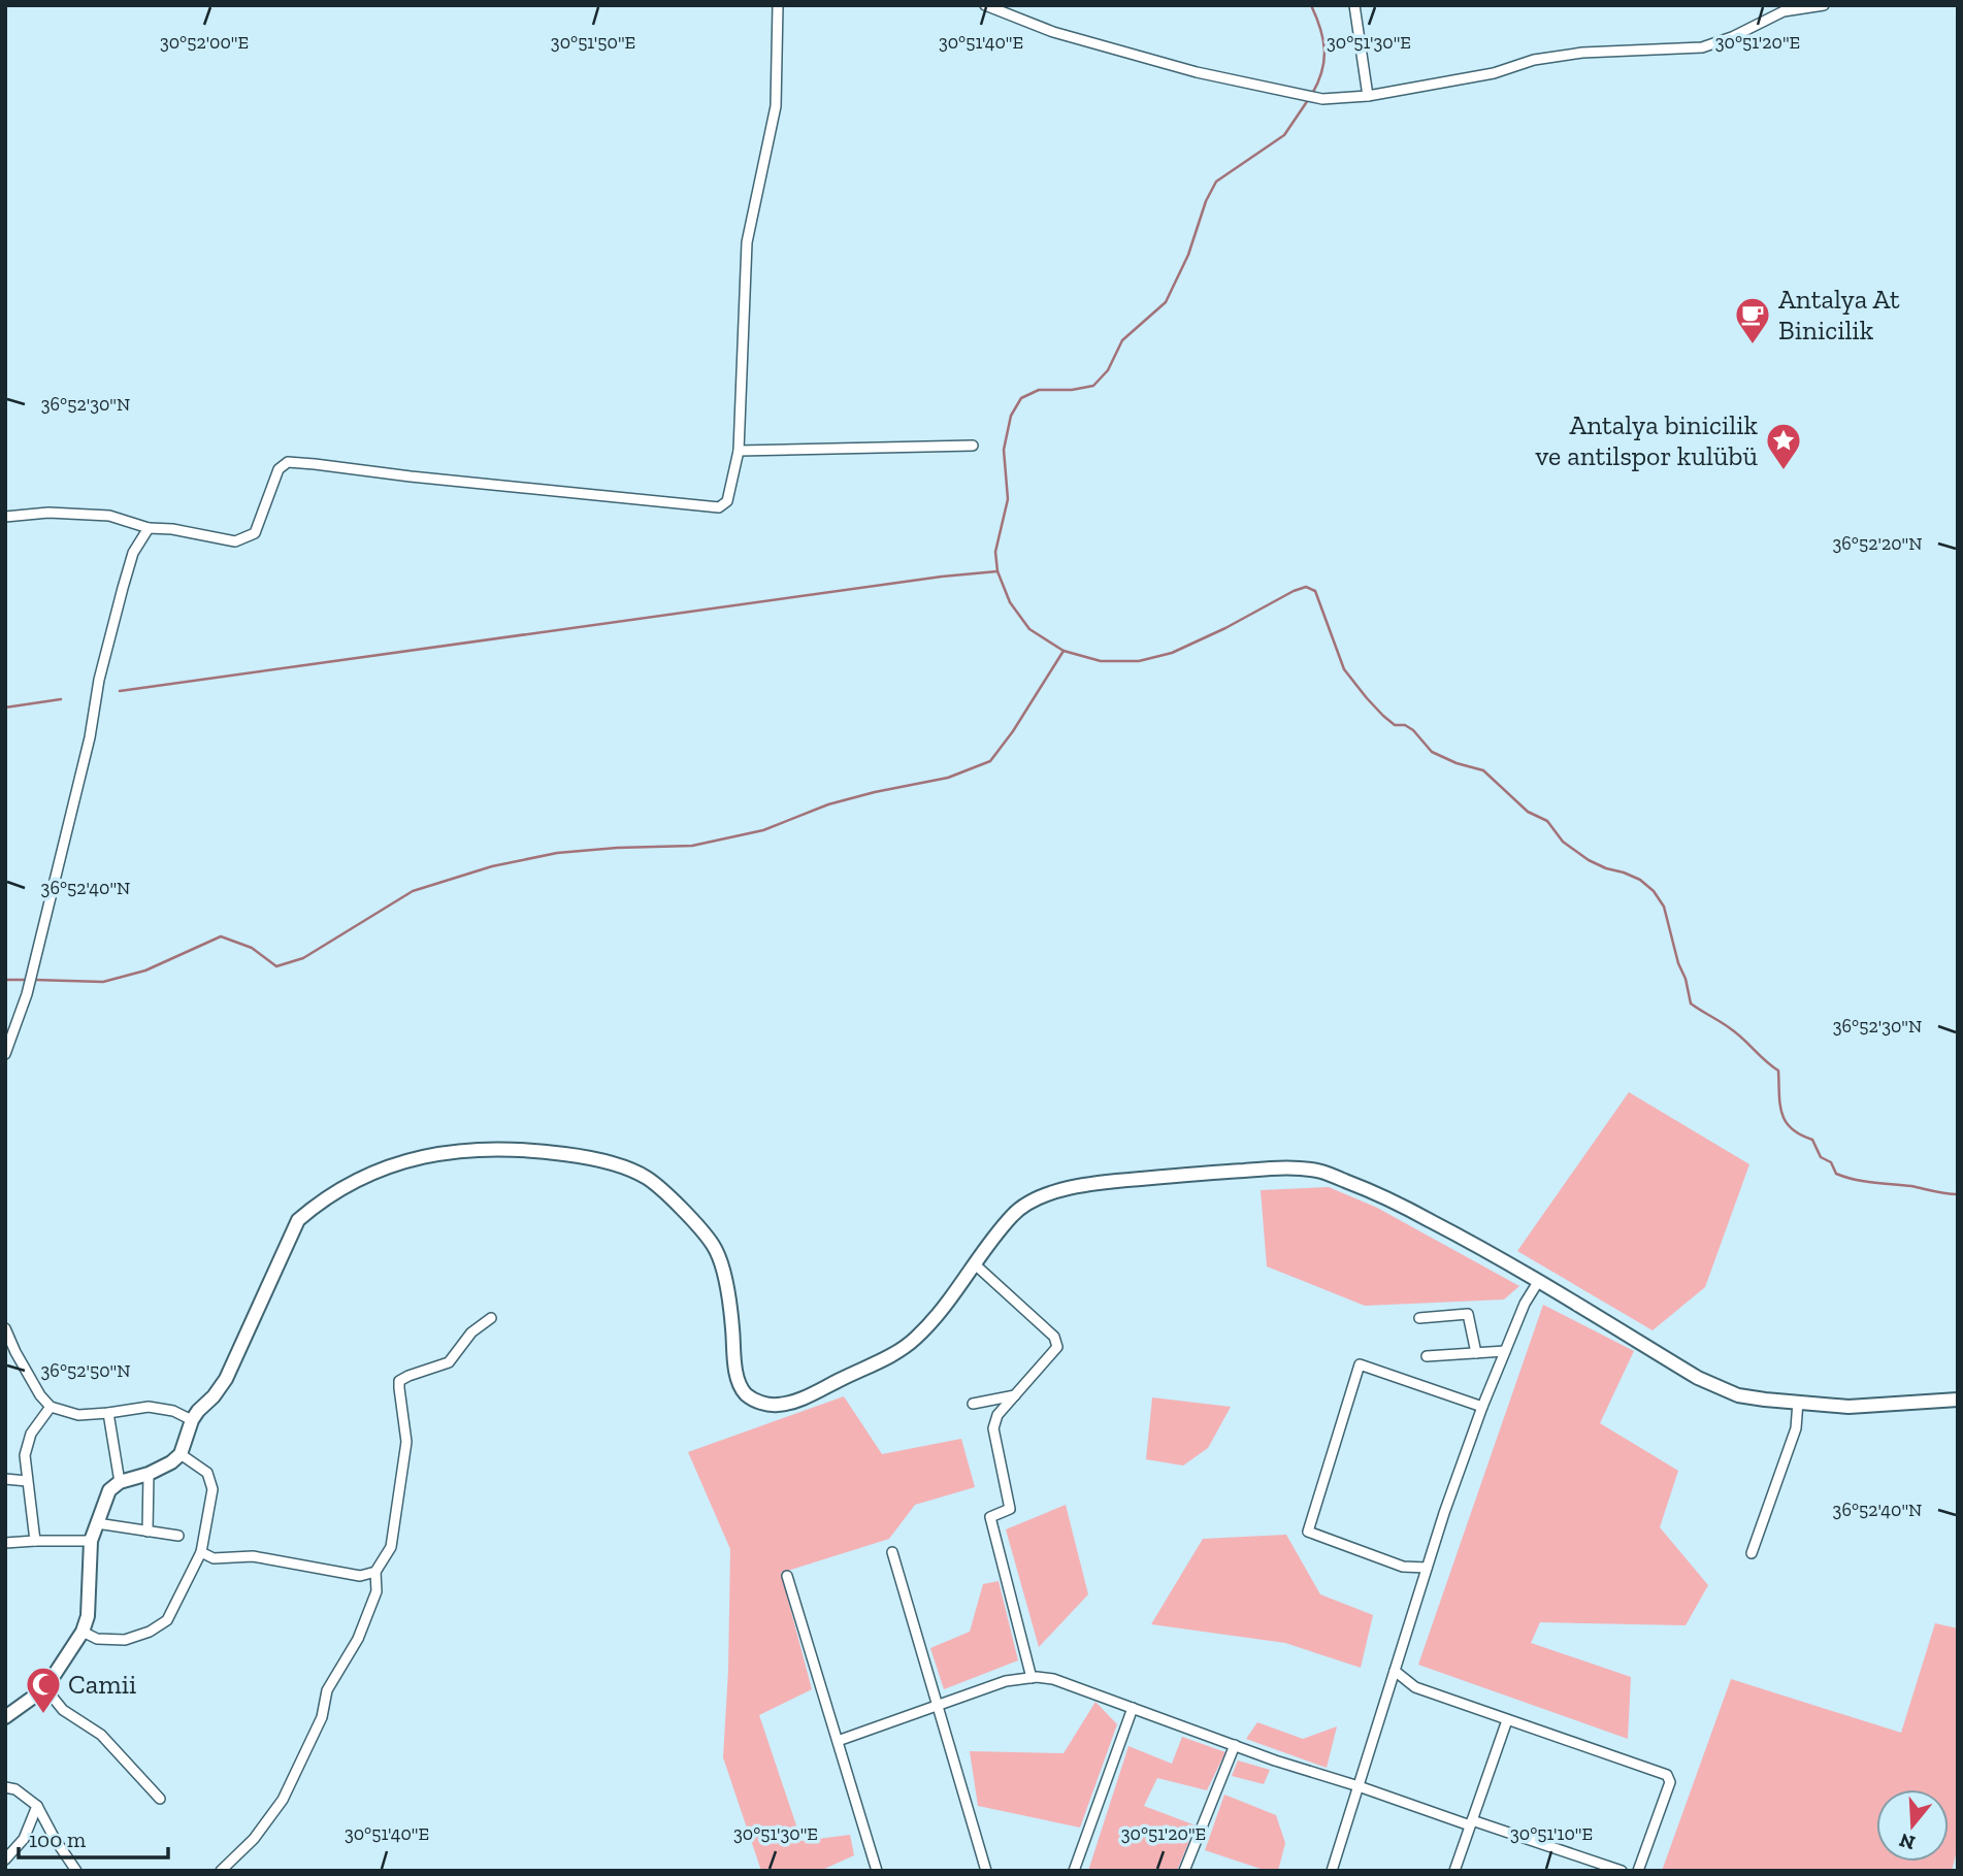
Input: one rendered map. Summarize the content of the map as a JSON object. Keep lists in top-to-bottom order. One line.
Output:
{"places":{"cafe":["Antalya At Binicilik"],"place":["Antalya binicilik ve antilspor kulübü"],"mosque":["Camii"]},"scale_bar":"100 m","north":"bottom","coordinates":["30°52'00\"E","30°51'50\"E","30°51'40\"E","30°51'30\"E","30°51'20\"E","36°52'30\"N","36°52'20\"N","36°52'40\"N","36°52'50\"N","30°51'10\"E"]}
